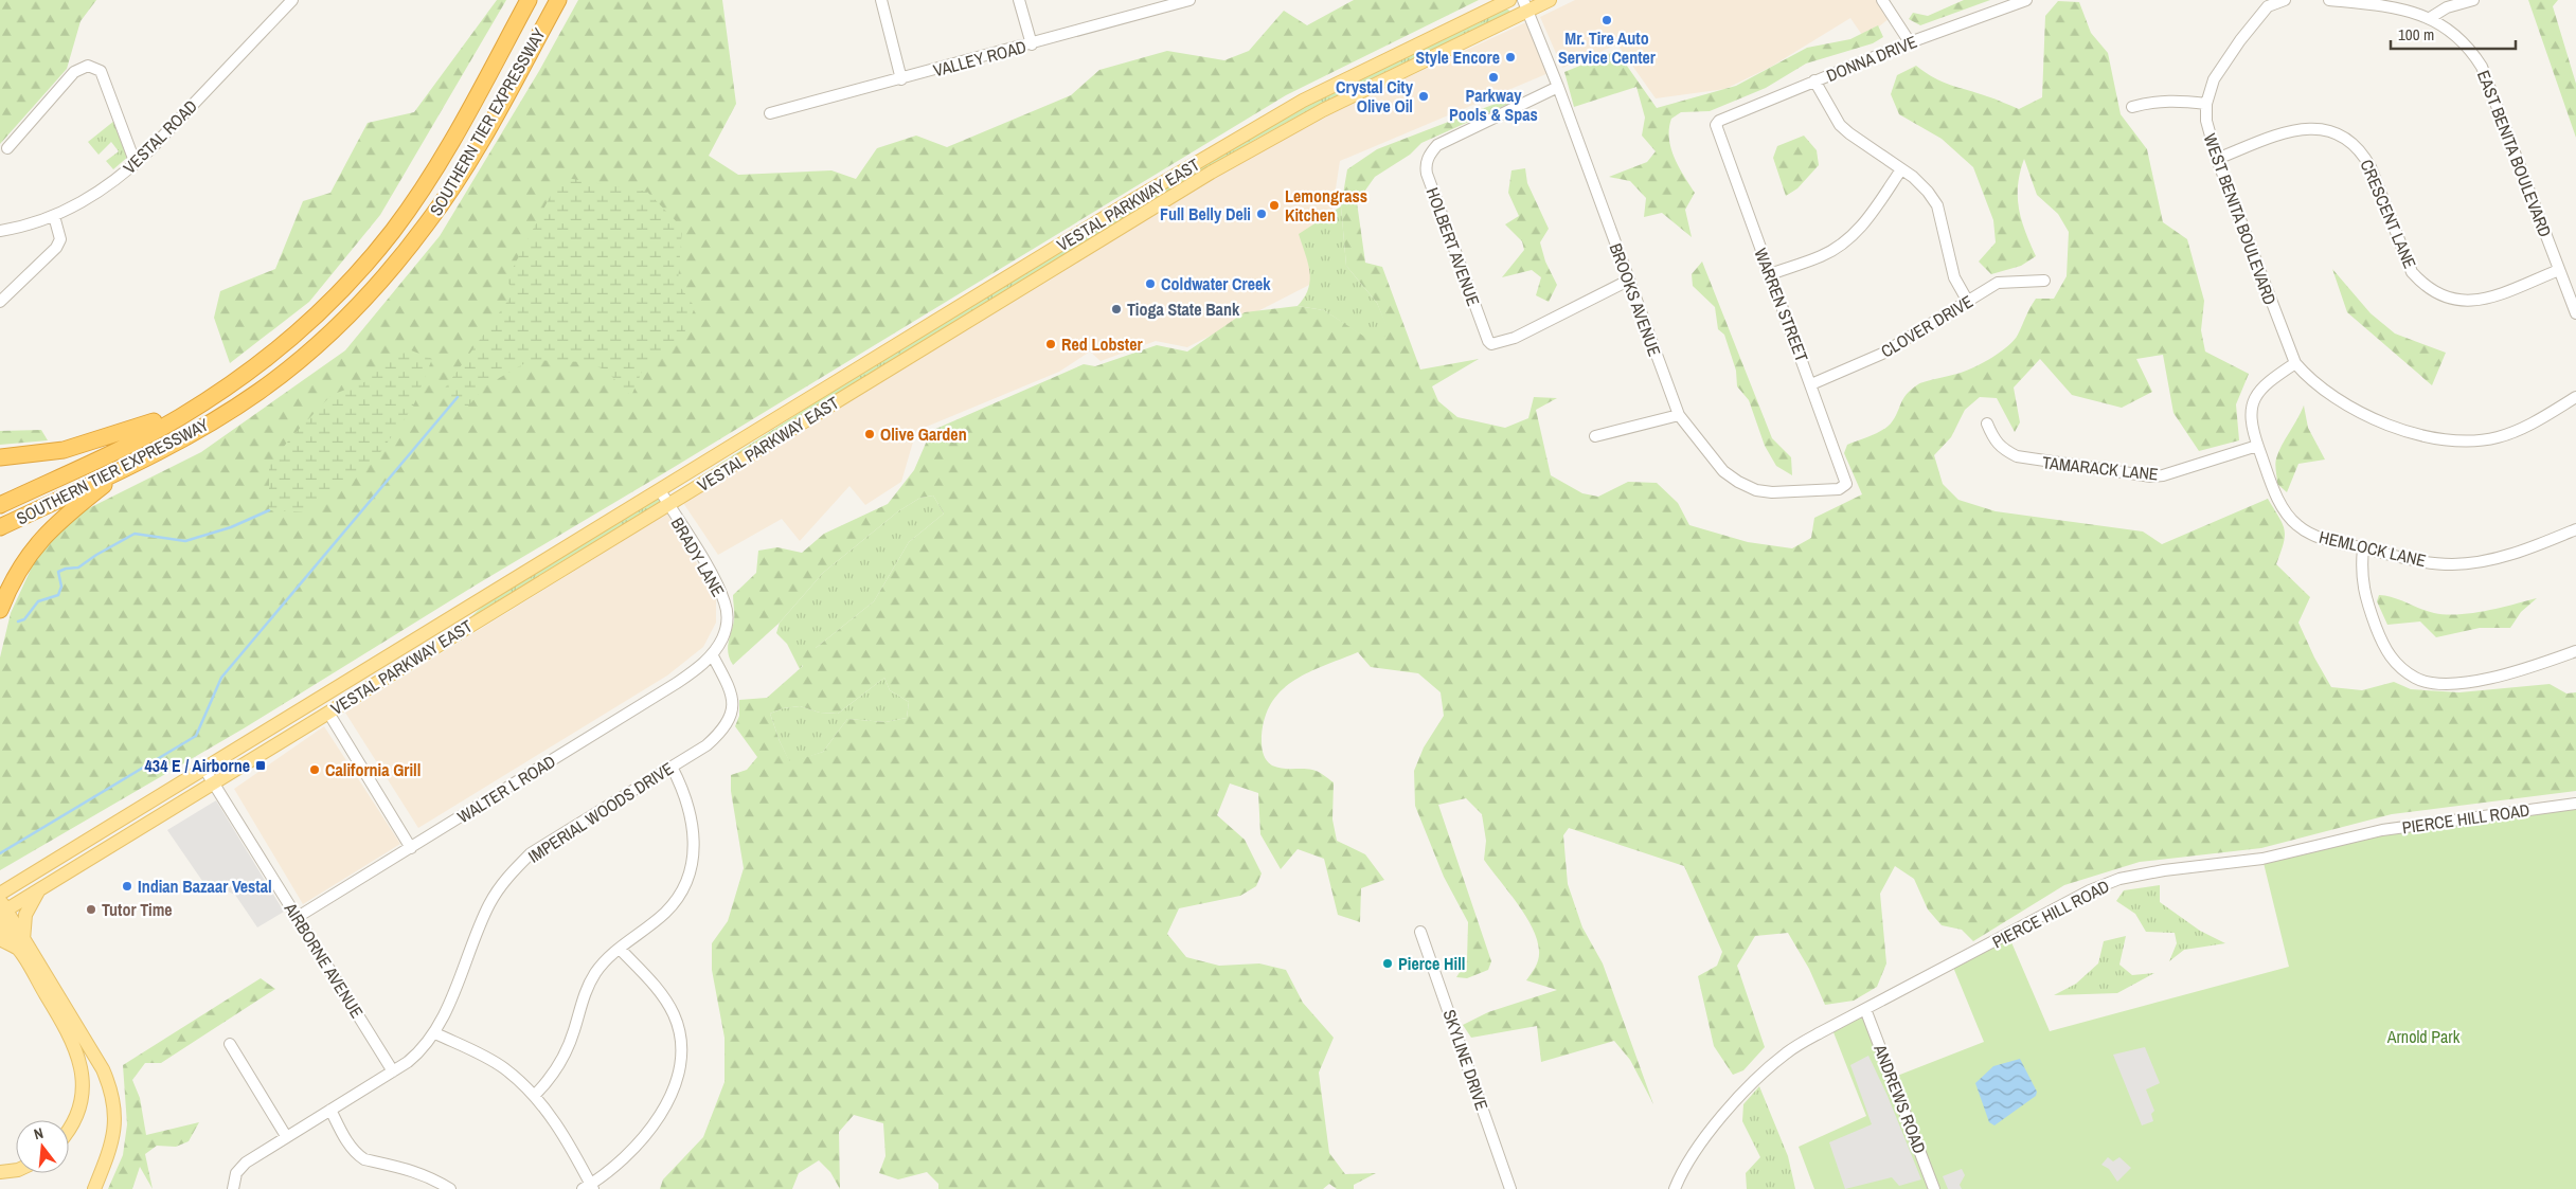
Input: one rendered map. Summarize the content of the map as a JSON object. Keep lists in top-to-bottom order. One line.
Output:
{"streets":{"highway":["SOUTHERN TIER EXPRESSWAY"],"main road":["VESTAL PARKWAY EAST"],"street":["VALLEY ROAD","DONNA DRIVE","VESTAL ROAD","EAST BENITA BOULEVARD","CRESCENT LANE","WEST BENITA BOULEVARD","HOLBERT AVENUE","BROOKS AVENUE","WARREN STREET","CLOVER DRIVE","TAMARACK LANE","HEMLOCK LANE","BRADY LANE","WALTER L ROAD","IMPERIAL WOODS DRIVE","PIERCE HILL ROAD","AIRBORNE AVENUE","SKYLINE DRIVE","ANDREWS ROAD"]},"crossings":[["DONNA DRIVE","WARREN STREET"],["EAST BENITA BOULEVARD","CRESCENT LANE"],["VESTAL PARKWAY EAST","BROOKS AVENUE"],["VESTAL PARKWAY EAST","BRADY LANE"],["VESTAL PARKWAY EAST","AIRBORNE AVENUE"],["CRESCENT LANE","WEST BENITA BOULEVARD"],["WEST BENITA BOULEVARD","HEMLOCK LANE"],["HOLBERT AVENUE","BROOKS AVENUE"],["BROOKS AVENUE","WARREN STREET"],["WARREN STREET","CLOVER DRIVE"],["TAMARACK LANE","HEMLOCK LANE"],["BRADY LANE","WALTER L ROAD"],["BRADY LANE","IMPERIAL WOODS DRIVE"],["WALTER L ROAD","IMPERIAL WOODS DRIVE"],["WALTER L ROAD","AIRBORNE AVENUE"],["IMPERIAL WOODS DRIVE","AIRBORNE AVENUE"],["PIERCE HILL ROAD","ANDREWS ROAD"]],"parks":["Arnold Park"],"places":{"other":["Mr. Tire Auto Service Center","Style Encore","Parkway Pools & Spas","Crystal City Olive Oil","Lemongrass Kitchen","Full Belly Deli","Coldwater Creek","Tioga State Bank","Red Lobster","Olive Garden","California Grill","Indian Bazaar Vestal","Tutor Time","Pierce Hill"],"transit":["434 E / Airborne"]},"scale_bar":"100 m","north":"top"}
